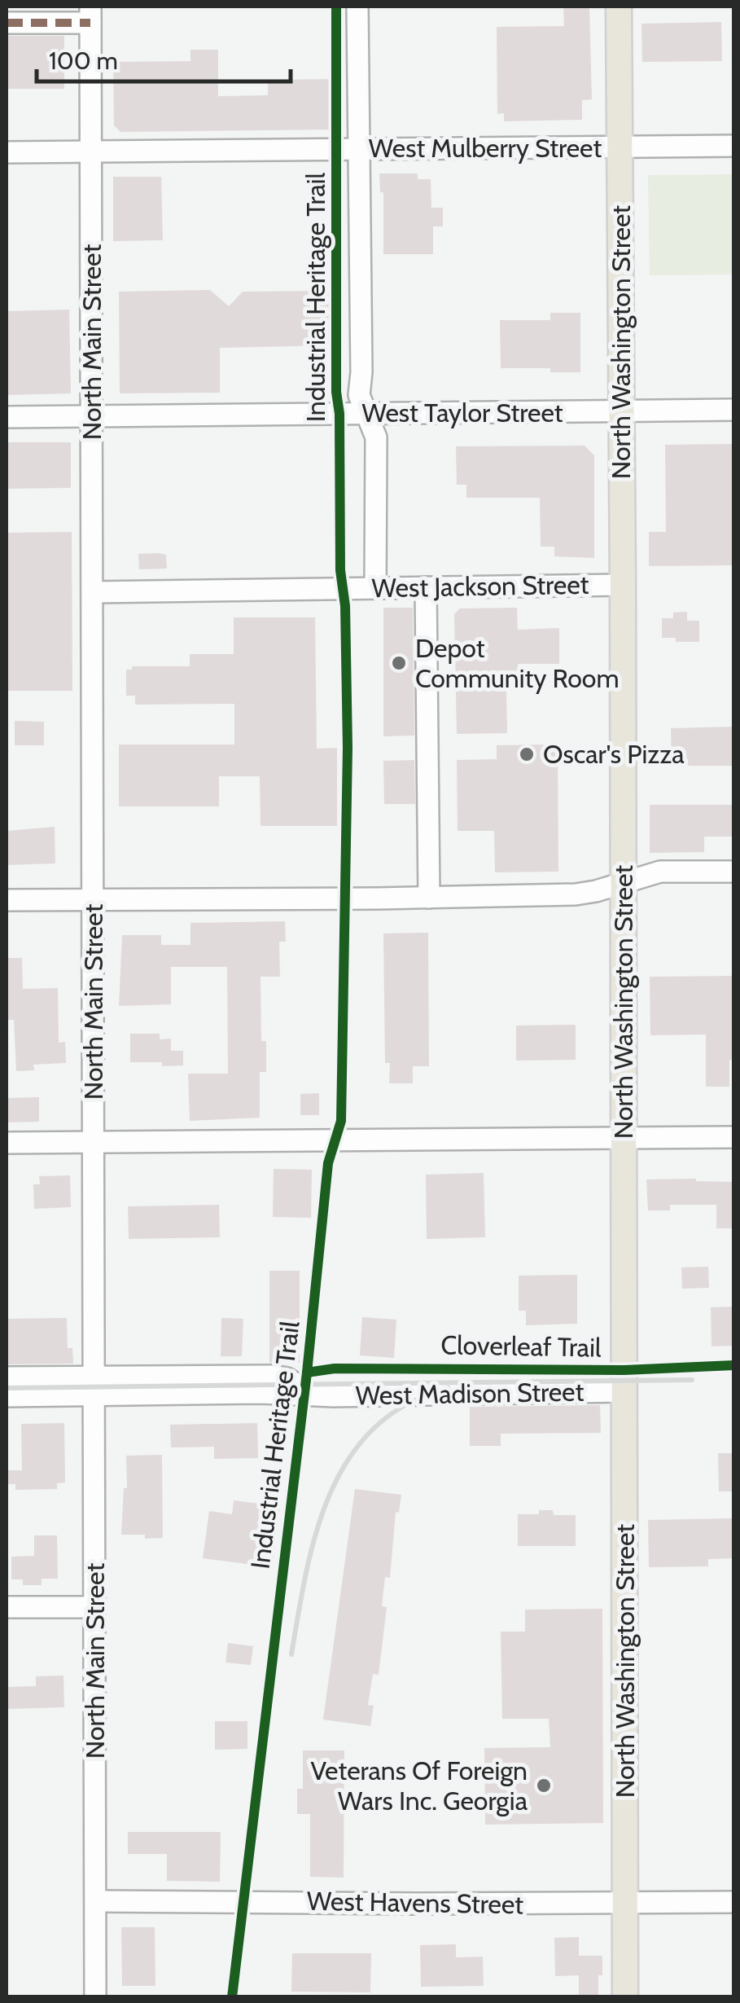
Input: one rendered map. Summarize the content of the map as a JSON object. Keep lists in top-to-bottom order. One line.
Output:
{"streets":{"main road":["North Washington Street"],"street":["West Mulberry Street","North Main Street","West Taylor Street","West Jackson Street","West Madison Street","West Havens Street"],"cycle path":["Industrial Heritage Trail","Cloverleaf Trail"]},"crossings":[["West Mulberry Street","North Main Street"],["West Mulberry Street","North Washington Street"],["North Main Street","West Taylor Street"],["North Main Street","West Jackson Street"],["North Main Street","West Madison Street"],["North Main Street","West Havens Street"],["North Washington Street","West Taylor Street"],["North Washington Street","West Jackson Street"],["North Washington Street","West Madison Street"],["North Washington Street","West Havens Street"]],"places":["Depot Community Room","Oscar's Pizza","Veterans Of Foreign Wars Inc. Georgia"],"scale_bar":"100 m"}
